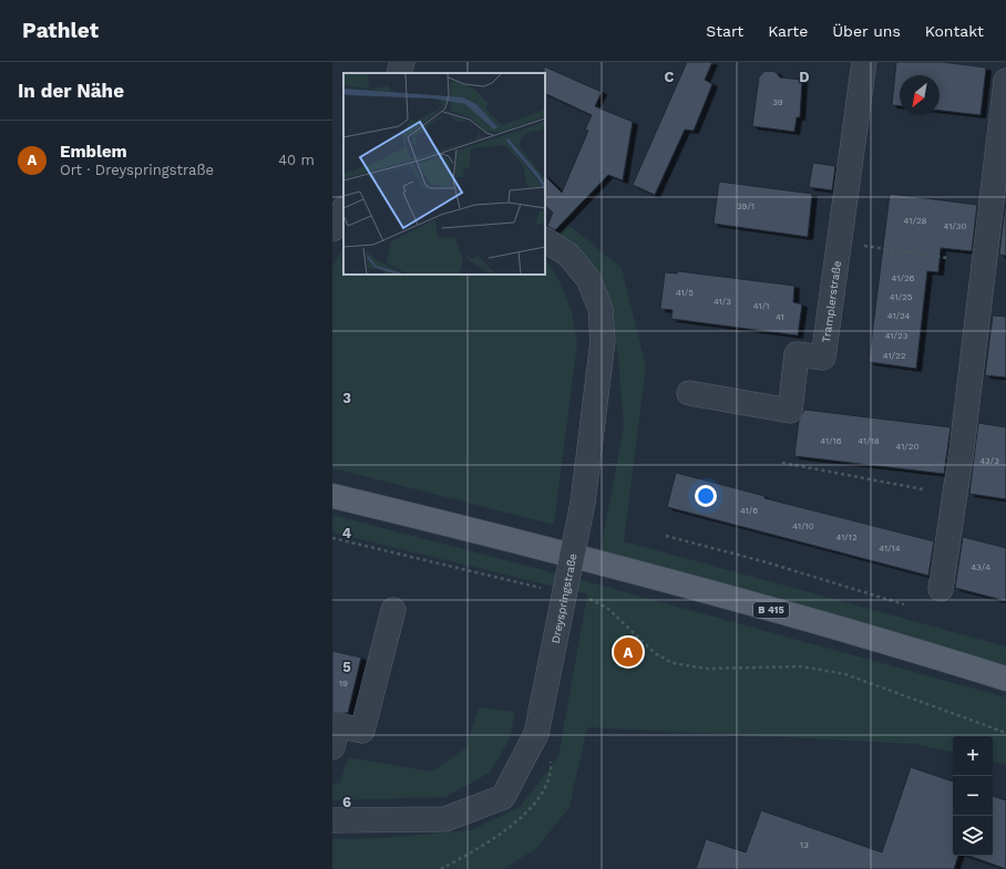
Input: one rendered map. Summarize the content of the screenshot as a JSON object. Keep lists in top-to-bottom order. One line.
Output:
{"streets":{"main road":["B 415"],"street":["Tramplerstraße","Dreyspringstraße"]},"house_numbers":["39","39/1","41/28","41/30","41/26","41/5","41/25","41/3","41/1","41/24","41","41/23","41/22","41/16","41/18","41/20","43/3","41/6","41/10","41/12","41/14","43/4","19","13"],"north":"bottom left","page":{"header":"Pathlet","nav":["Start","Karte","Über uns","Kontakt"],"heading":"In der Nähe","list":[{"mark":"A","name":"Emblem","note":"Ort · Dreyspringstraße","value":"40 m"}],"pins":"A","map_buttons":["+","−"]},"grid":{"columns":["C","D"],"rows":["3","4","5","6"]}}
